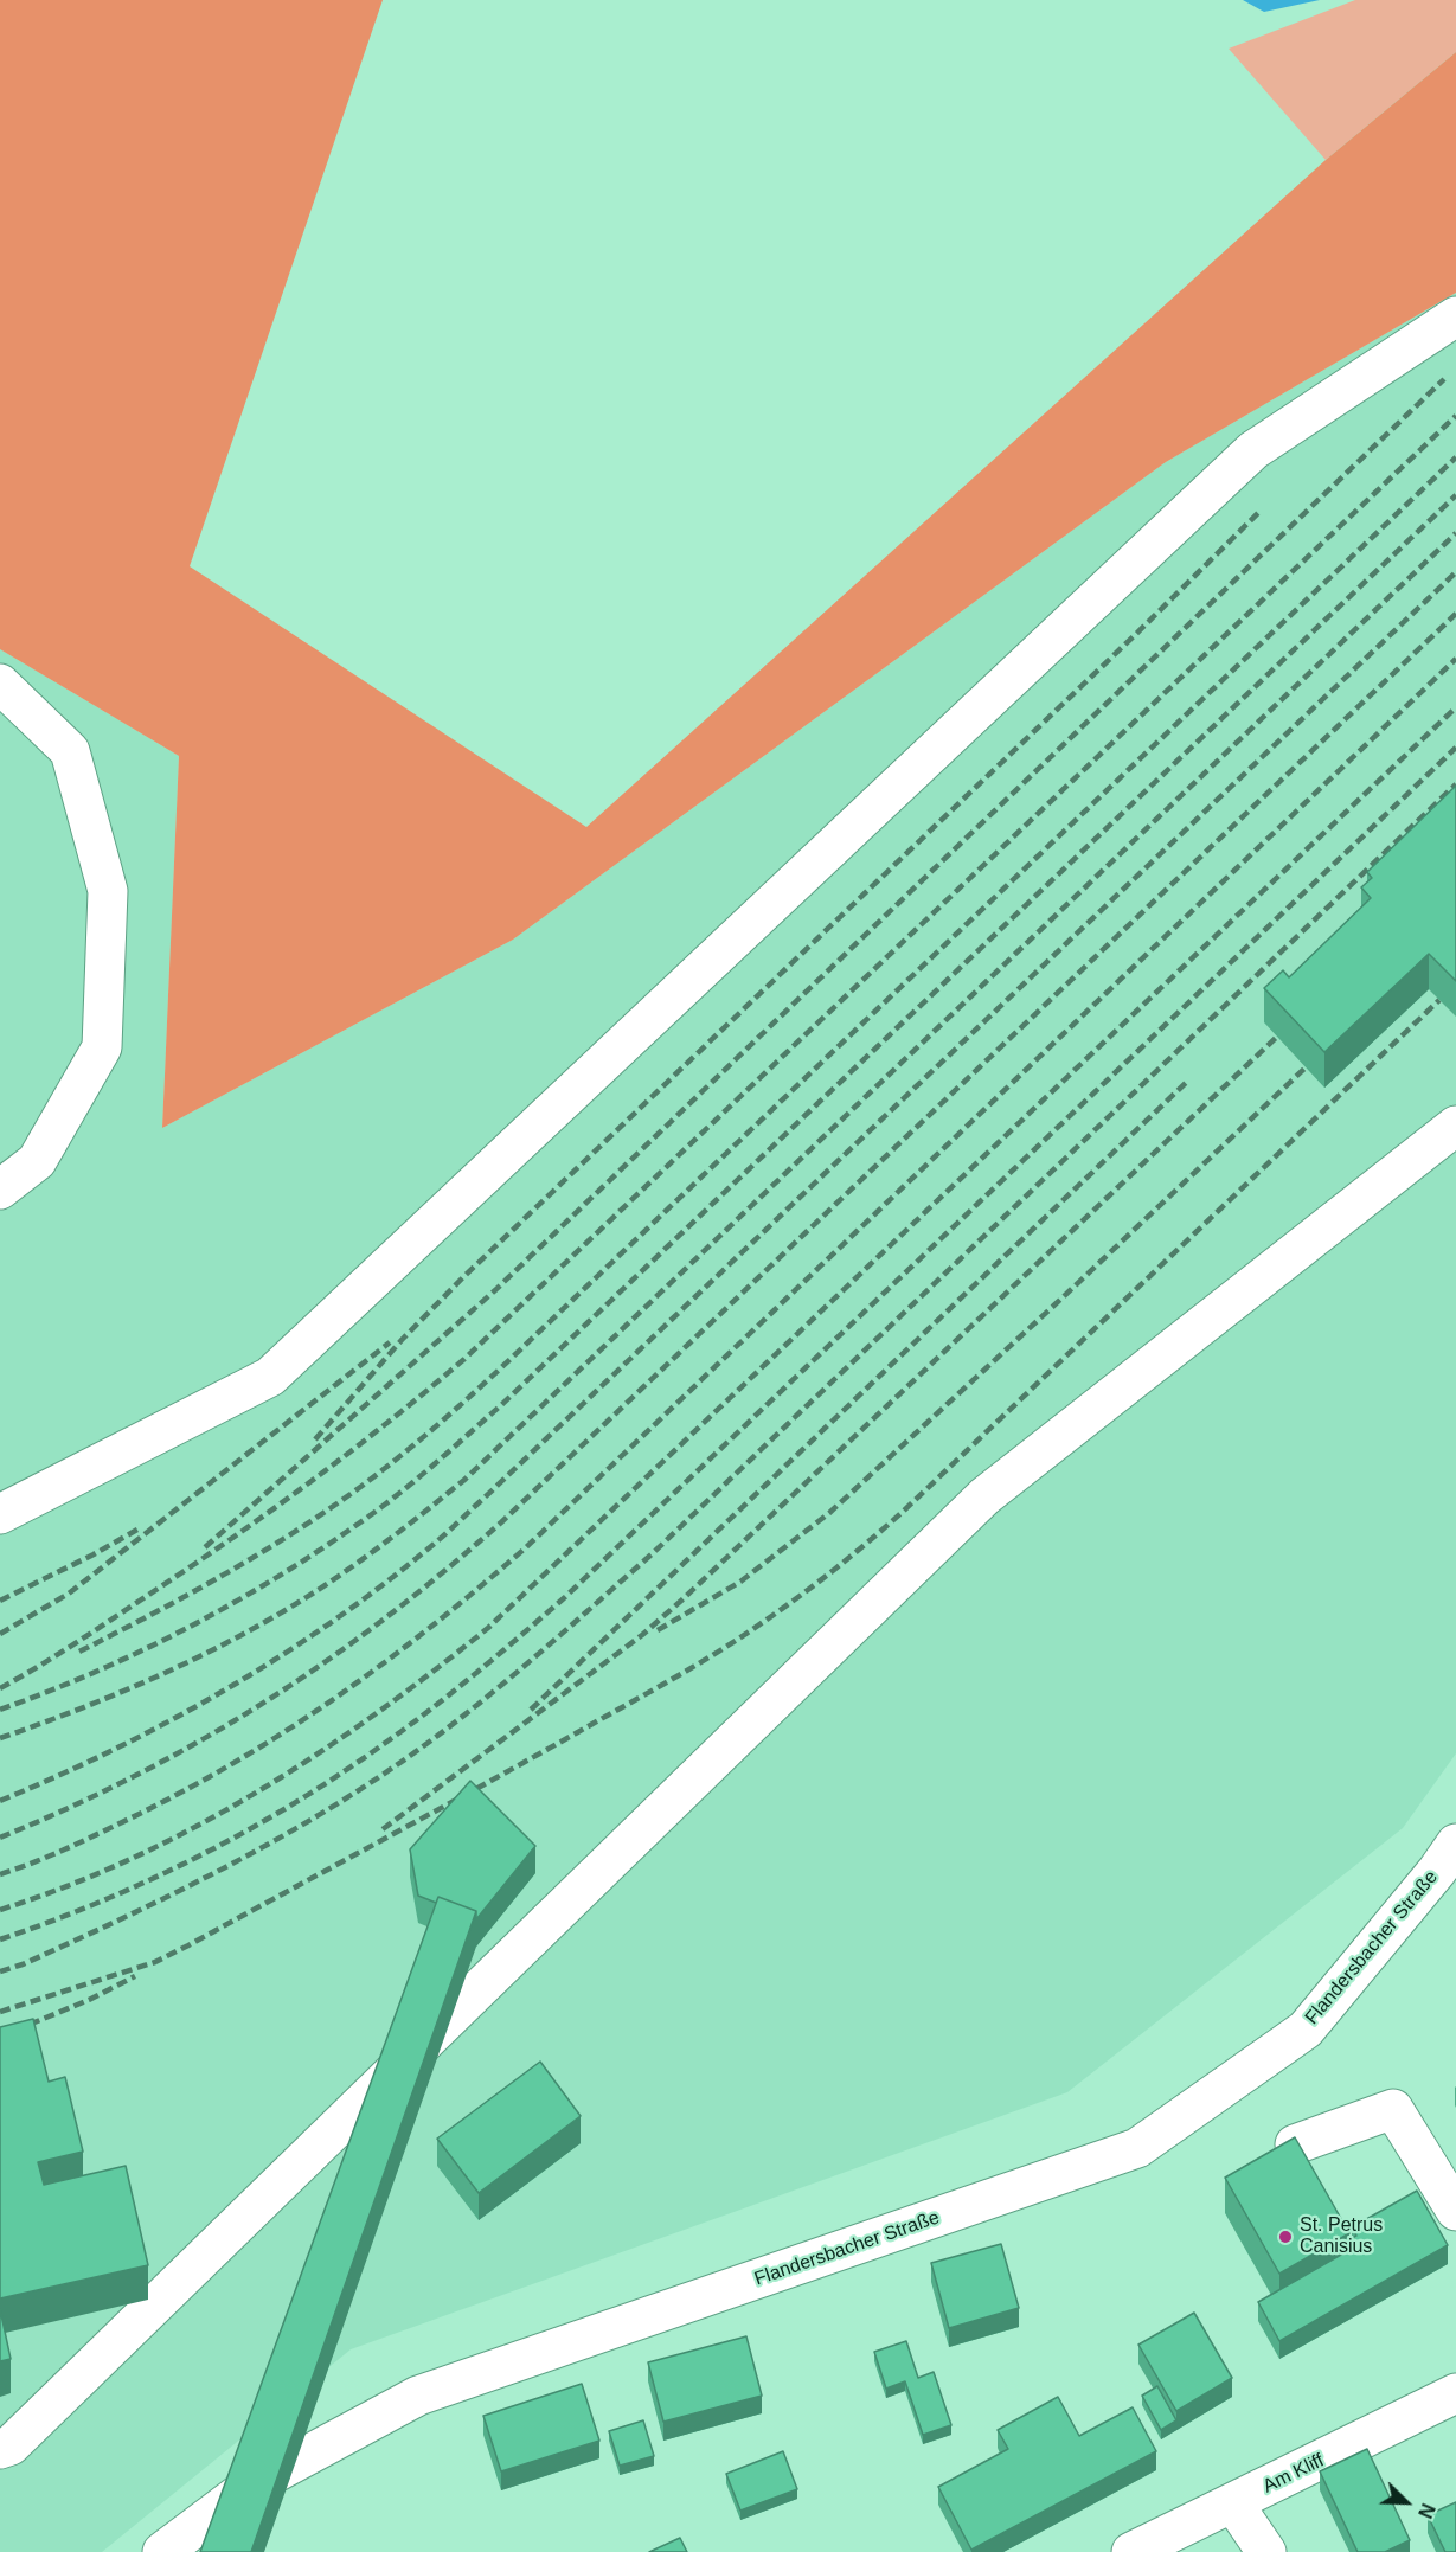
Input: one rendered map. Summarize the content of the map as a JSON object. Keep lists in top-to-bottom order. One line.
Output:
{"streets":{"street":["Flandersbacher Straße","Am Kliff"]},"places":["St. Petrus Canisius"],"north":"bottom right"}
